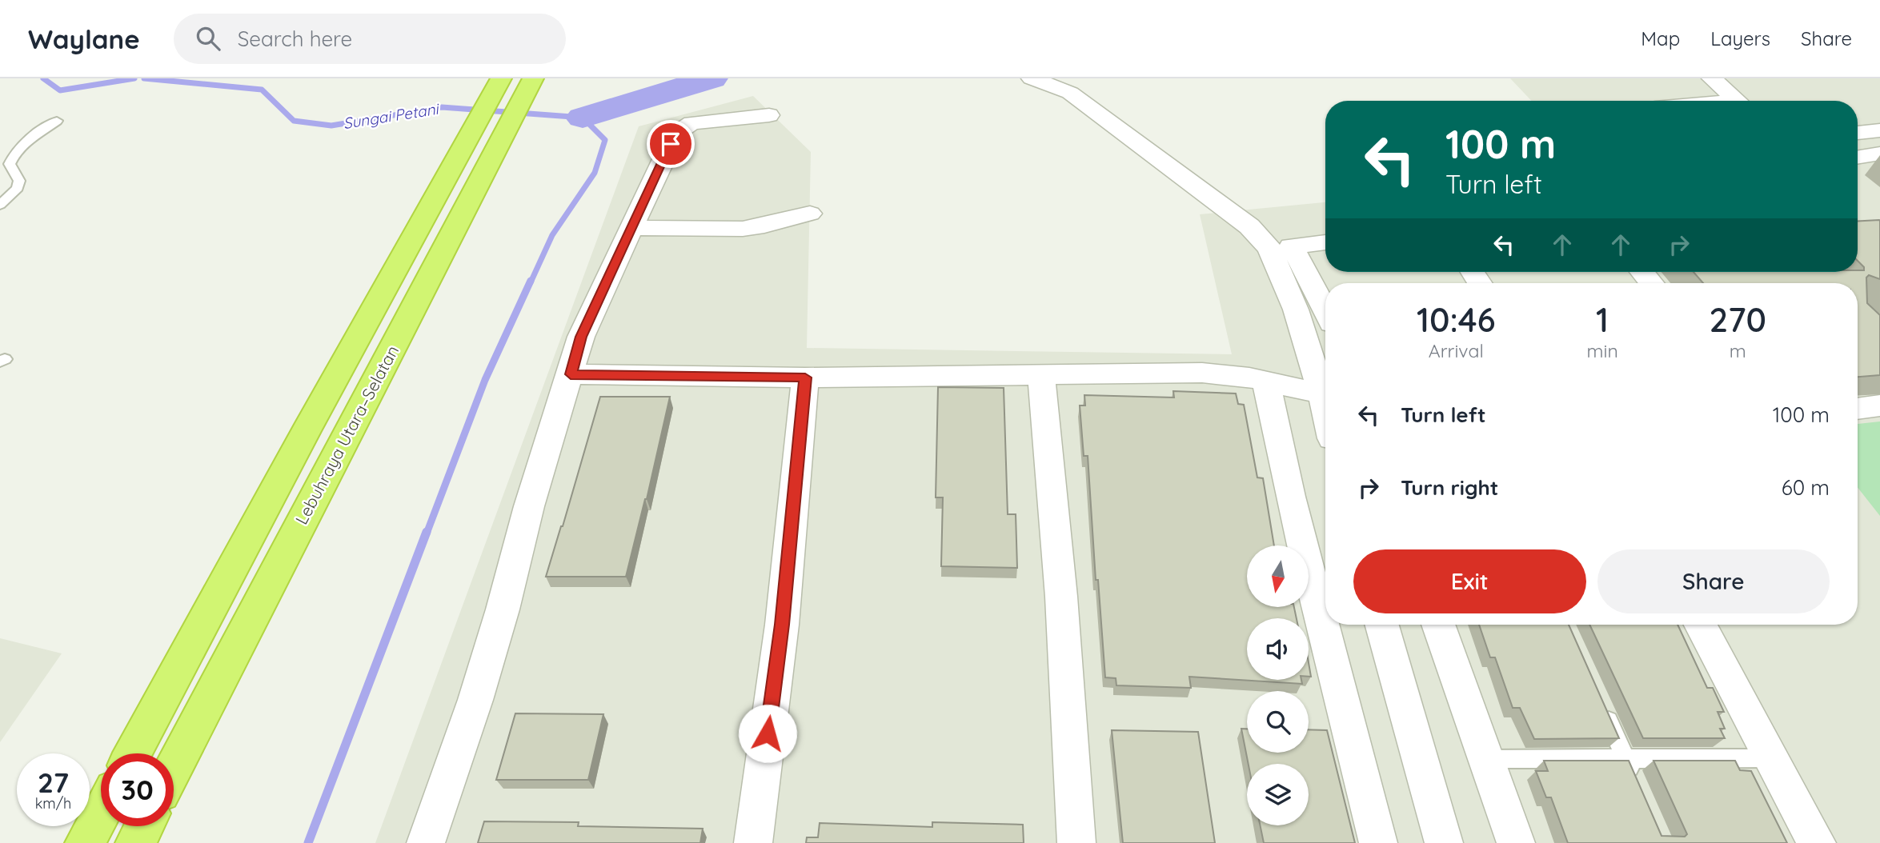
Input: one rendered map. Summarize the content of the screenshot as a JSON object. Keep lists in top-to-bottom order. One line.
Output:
{"streets":{"highway":["Lebuhraya Utara–Selatan"]},"water":["Sungai Petani"],"north":"bottom","page":{"header":"Waylane","search":"Search here","nav":["Map","Layers","Share"],"turn":["100 m","Turn left"],"eta":["10:46","Arrival","1","min","270","m"],"list":[{"name":"Turn left","value":"100 m"},{"name":"Turn right","value":"60 m"}],"buttons":["Exit","Share"],"speed":"27 km/h","limit":"30"}}
